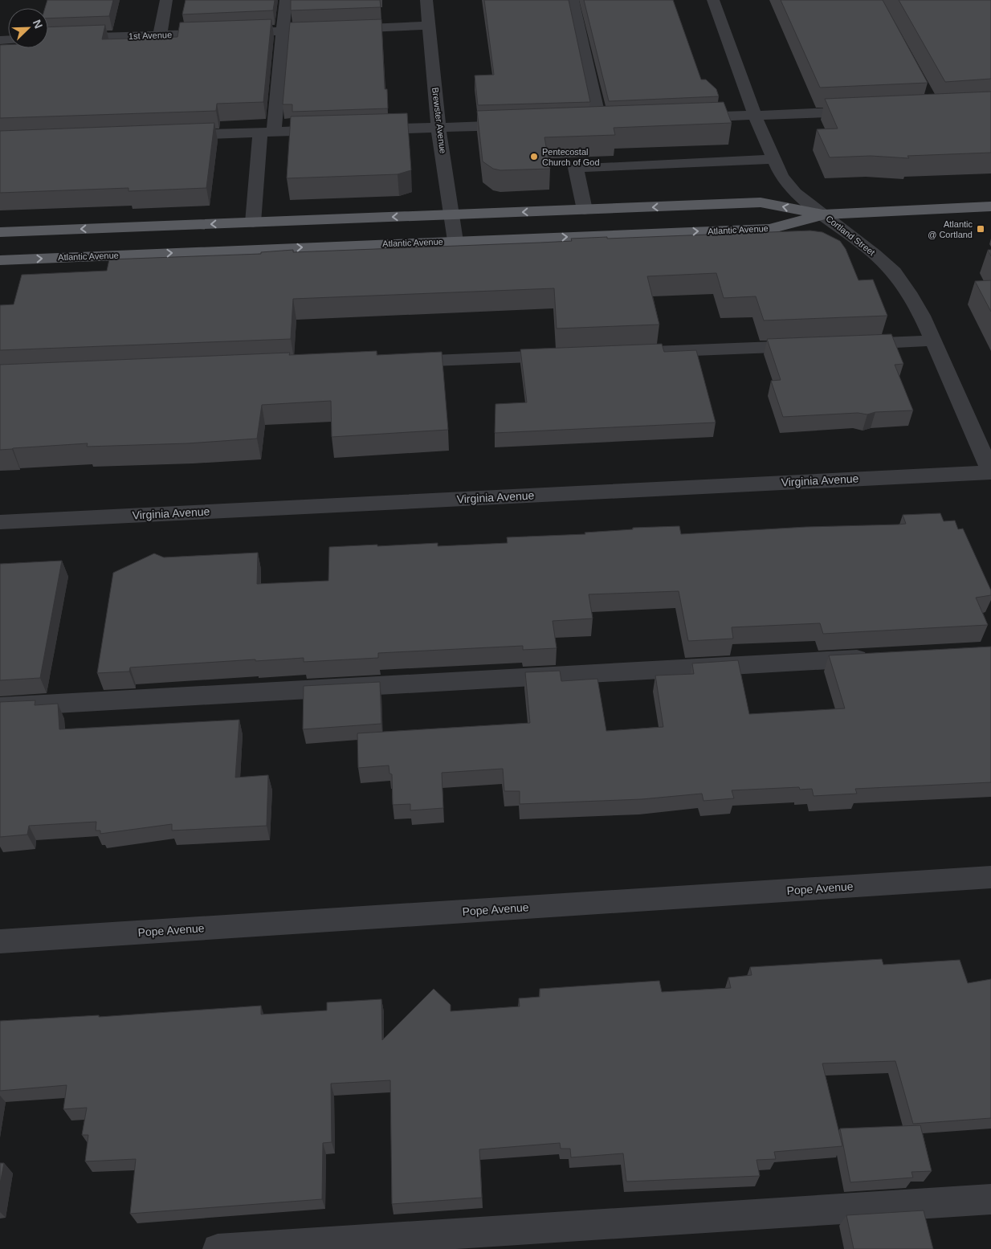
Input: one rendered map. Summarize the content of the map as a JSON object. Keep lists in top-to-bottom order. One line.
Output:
{"streets":{"main road":["Atlantic Avenue"],"street":["1st Avenue","Brewster Avenue","Cortland Street","Virginia Avenue","Pope Avenue"]},"crossings":[["1st Avenue","Brewster Avenue"],["Brewster Avenue","Atlantic Avenue"],["Atlantic Avenue","Cortland Street"],["Cortland Street","Virginia Avenue"]],"places":{"other":["Pentecostal Church of God"],"transit":["Atlantic @ Cortland"]},"north":"top right"}
